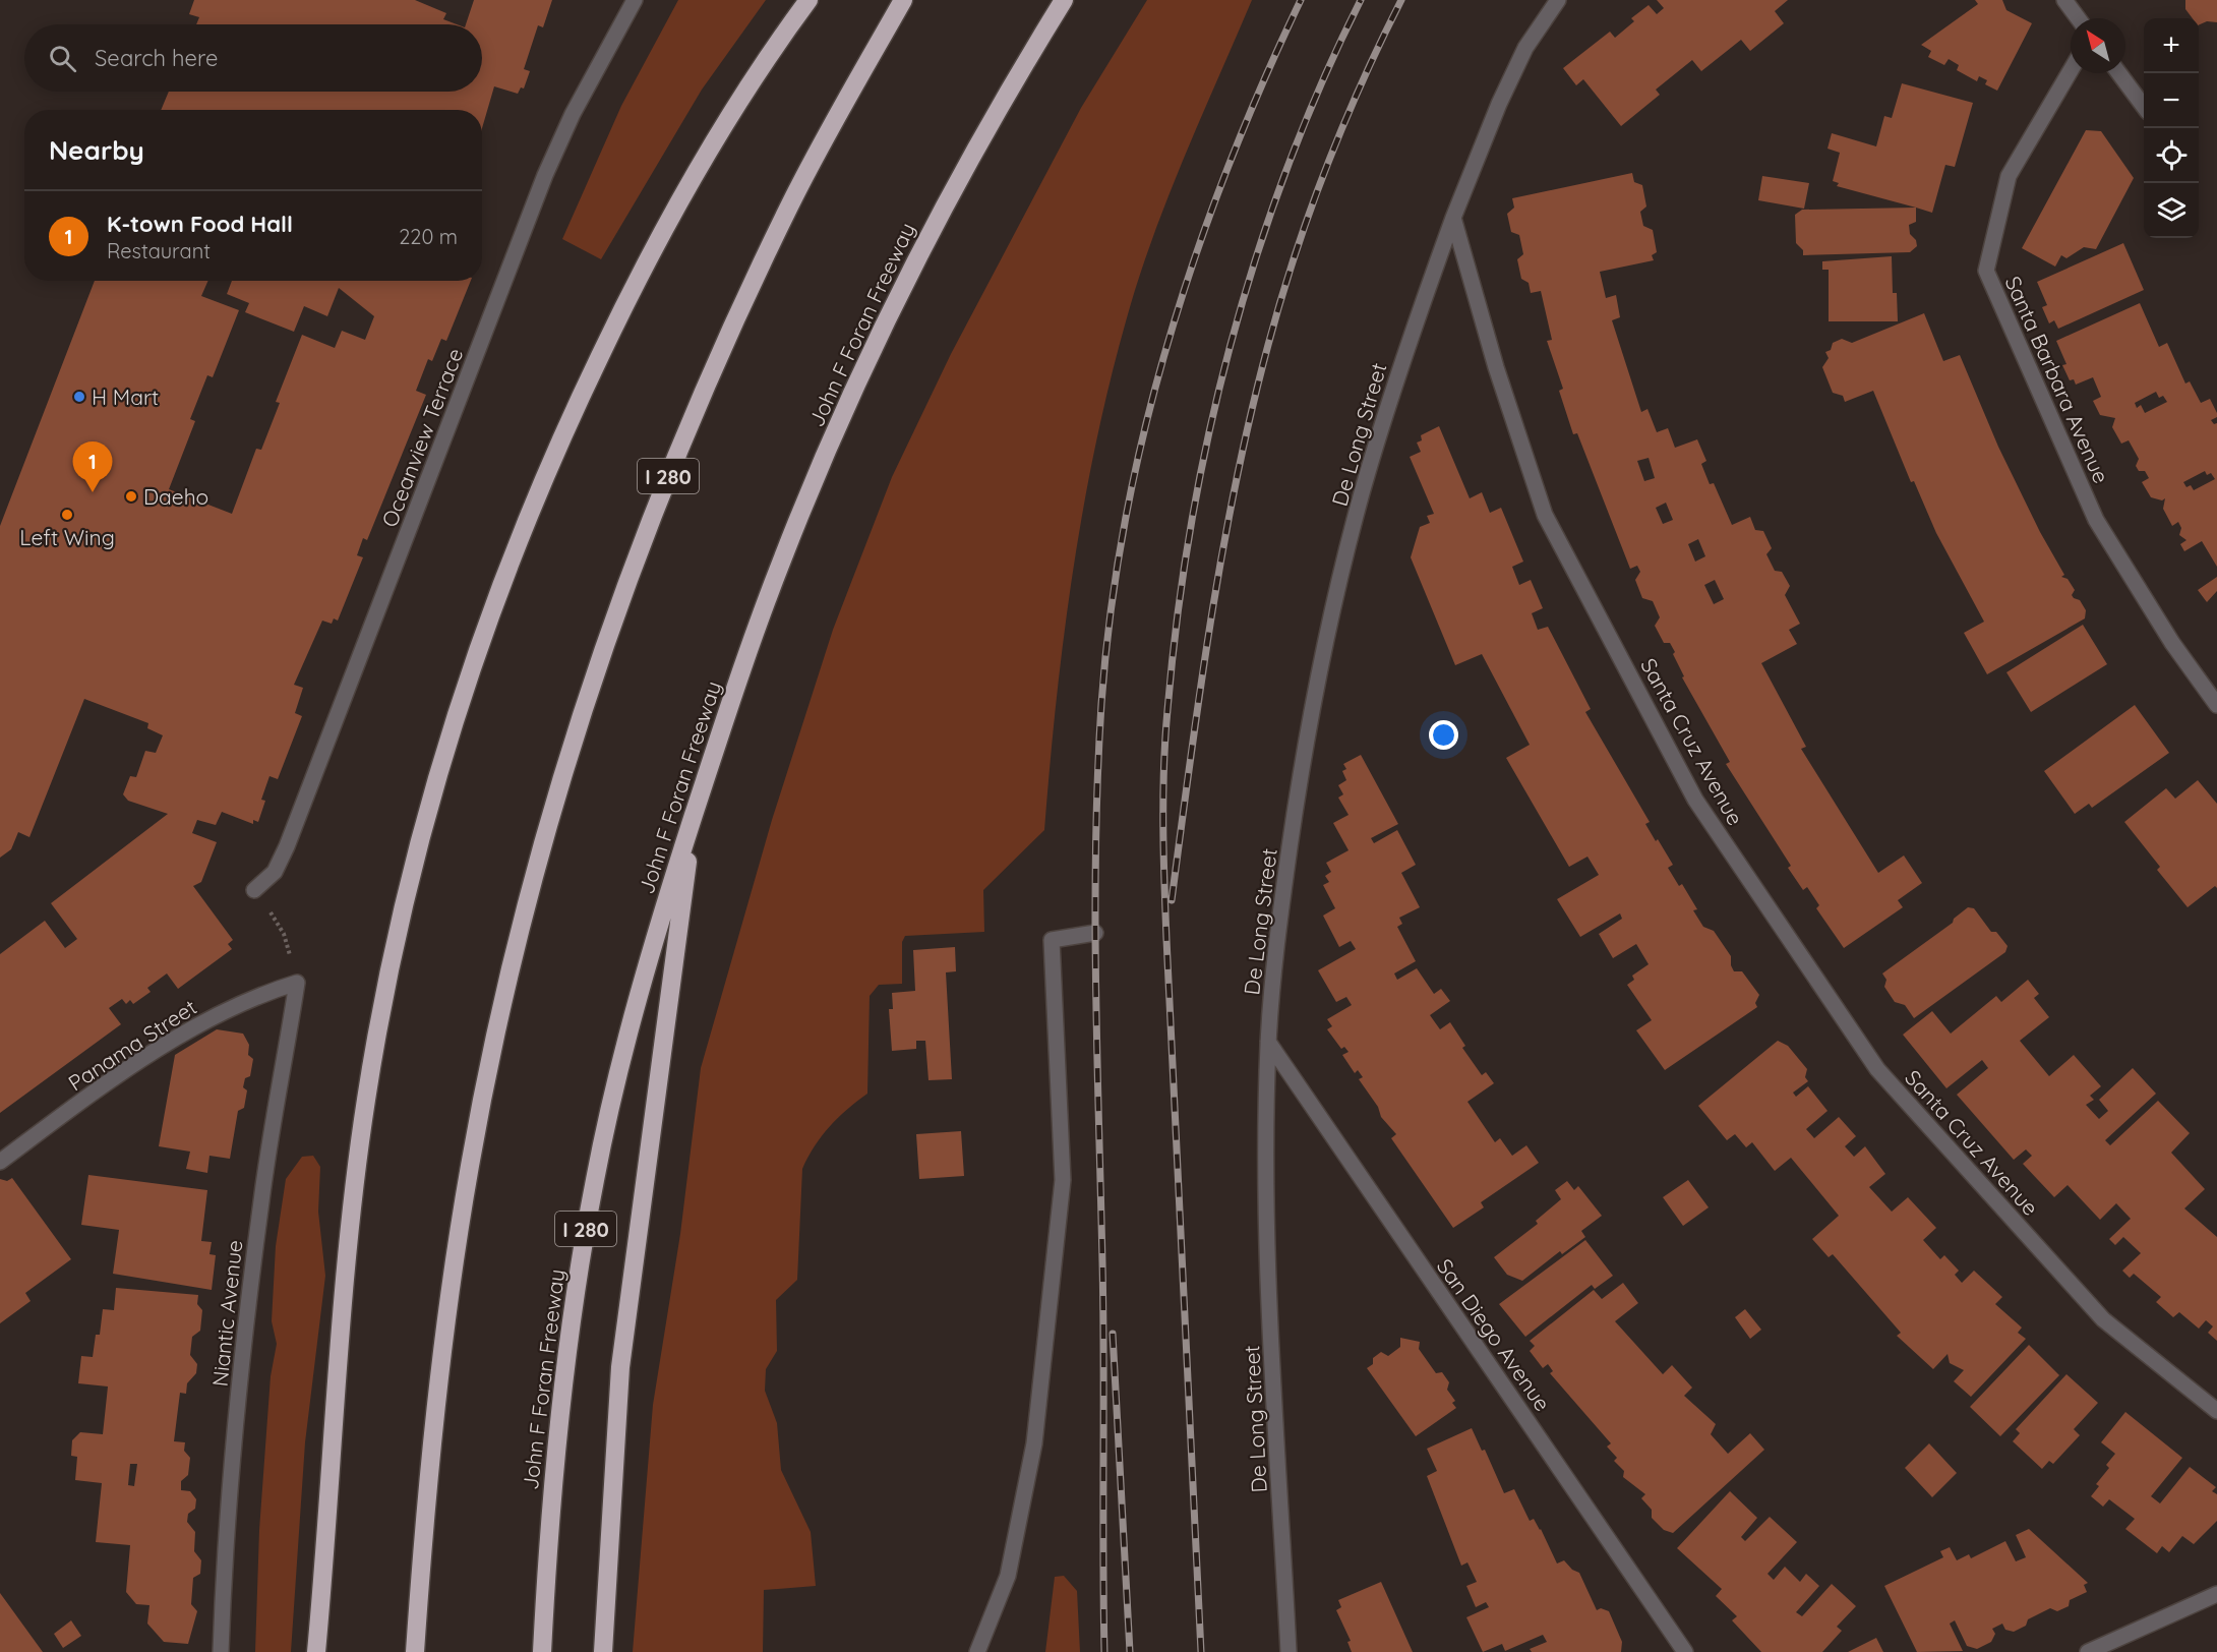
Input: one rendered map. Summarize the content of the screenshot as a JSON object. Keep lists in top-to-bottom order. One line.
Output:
{"streets":{"highway":["John F Foran Freeway","I 280"],"street":["Santa Barbara Avenue","De Long Street","Oceanview Terrace","Santa Cruz Avenue","Panama Street","Niantic Avenue","San Diego Avenue"]},"crossings":[["De Long Street","Santa Cruz Avenue"],["De Long Street","San Diego Avenue"],["Panama Street","Niantic Avenue"]],"places":["H Mart","Daeho","Left Wing"],"north":"top left","page":{"map_buttons":["+","−"],"search":"Search here","heading":"Nearby","list":[{"mark":"1","name":"K-town Food Hall","note":"Restaurant","value":"220 m"}],"pins":"1"}}
